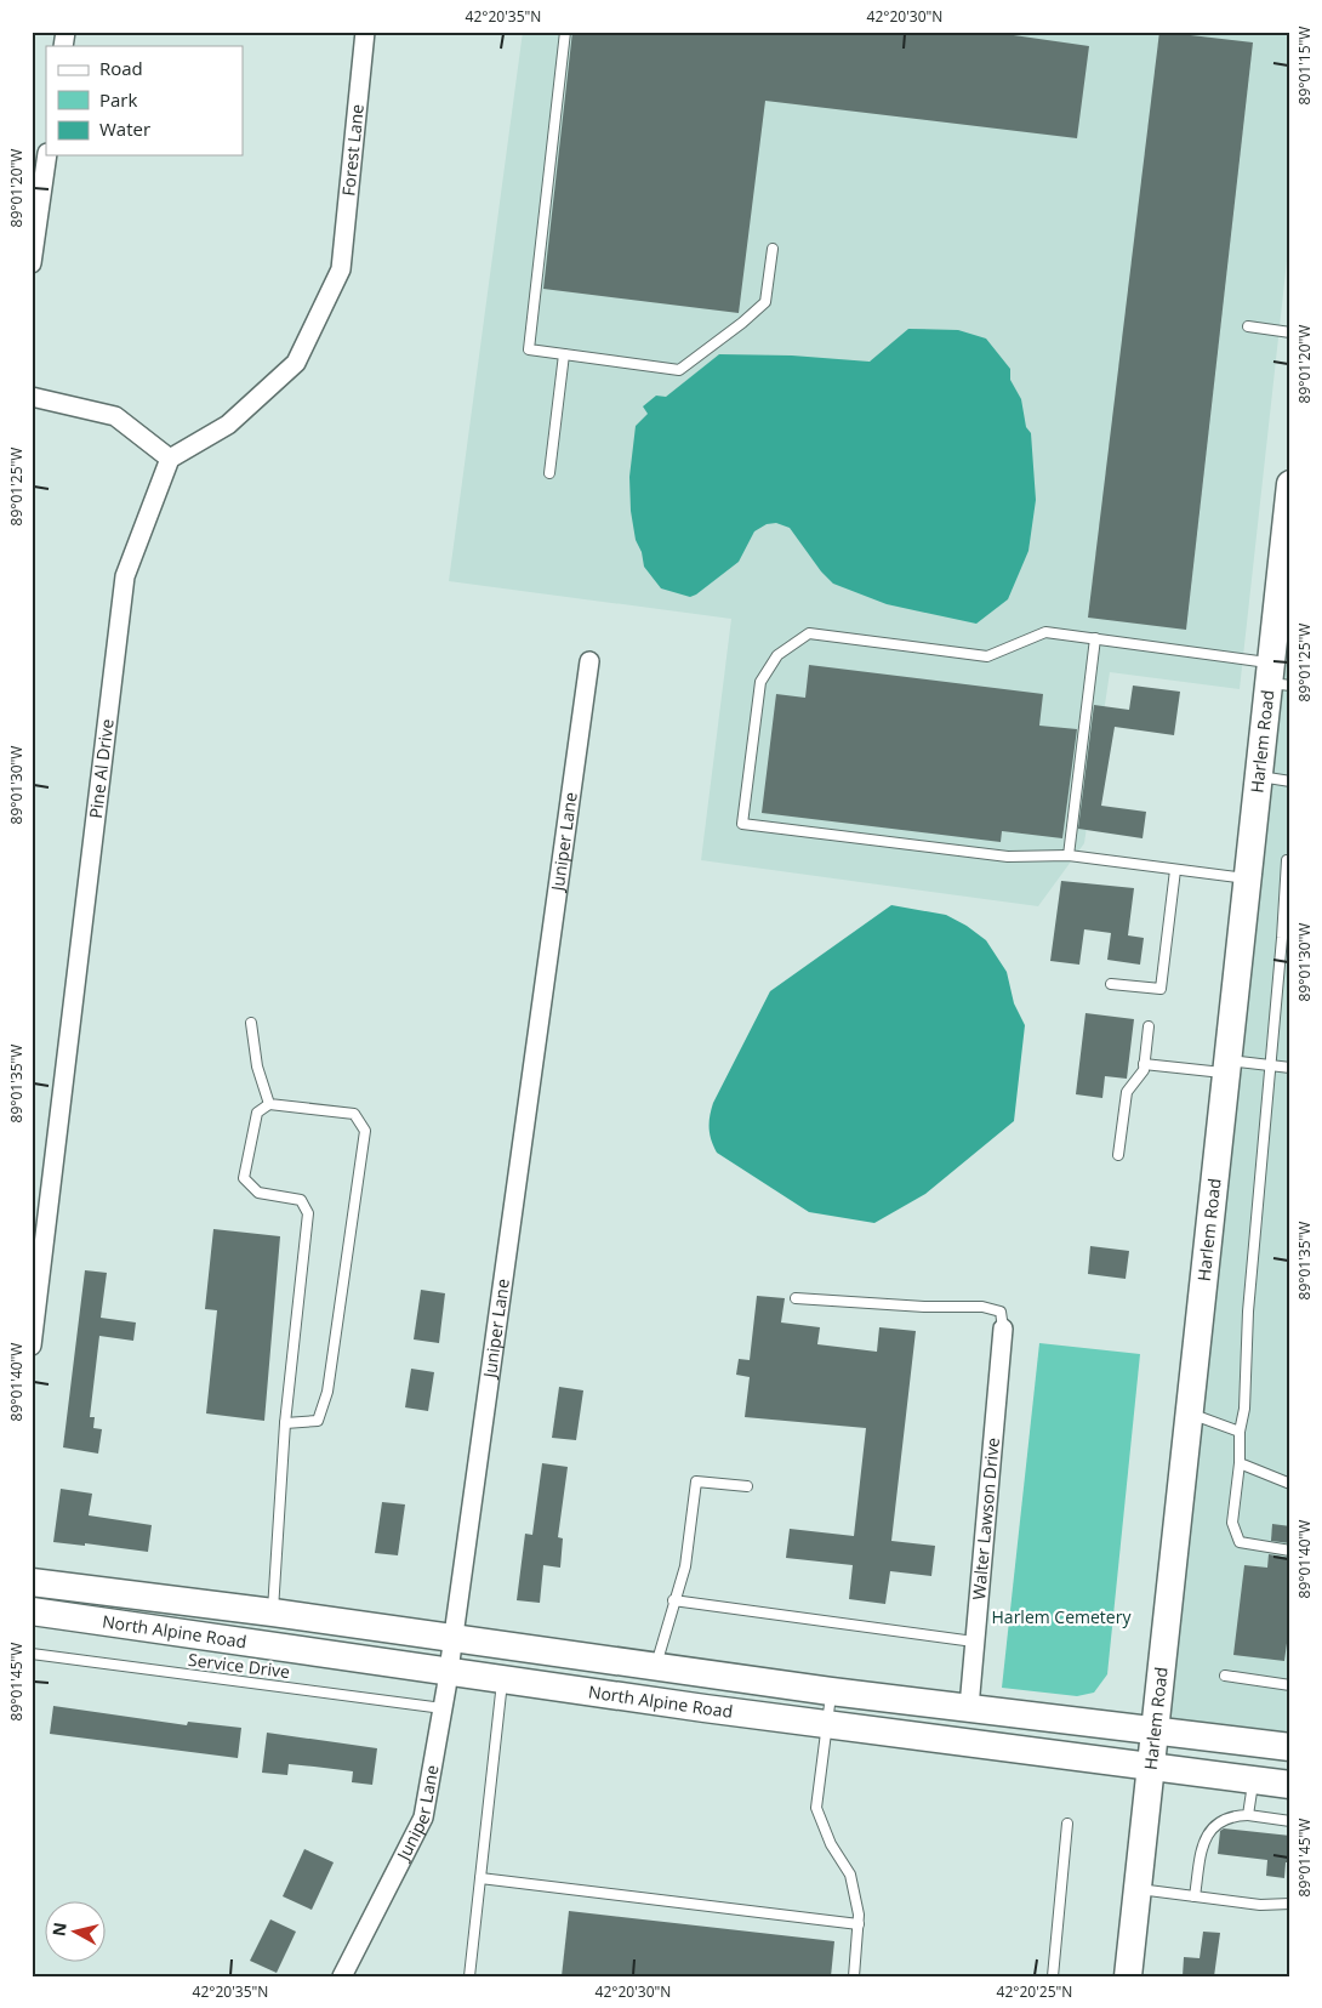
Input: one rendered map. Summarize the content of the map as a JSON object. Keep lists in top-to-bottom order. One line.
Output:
{"streets":{"main road":["Harlem Road","North Alpine Road"],"street":["Forest Lane","Pine Al Drive","Juniper Lane","Walter Lawson Drive"],"lane":["Service Drive"]},"crossings":[["Forest Lane","Pine Al Drive"],["Harlem Road","North Alpine Road"],["Juniper Lane","North Alpine Road"],["Juniper Lane","Service Drive"],["Walter Lawson Drive","North Alpine Road"]],"parks":["Harlem Cemetery"],"legend":["Road","Park","Water"],"north":"left","coordinates":["42°20'35\"N","42°20'30\"N","89°01'15\"W","89°01'20\"W","89°01'25\"W","89°01'30\"W","89°01'35\"W","89°01'40\"W","89°01'45\"W","42°20'25\"N"]}
